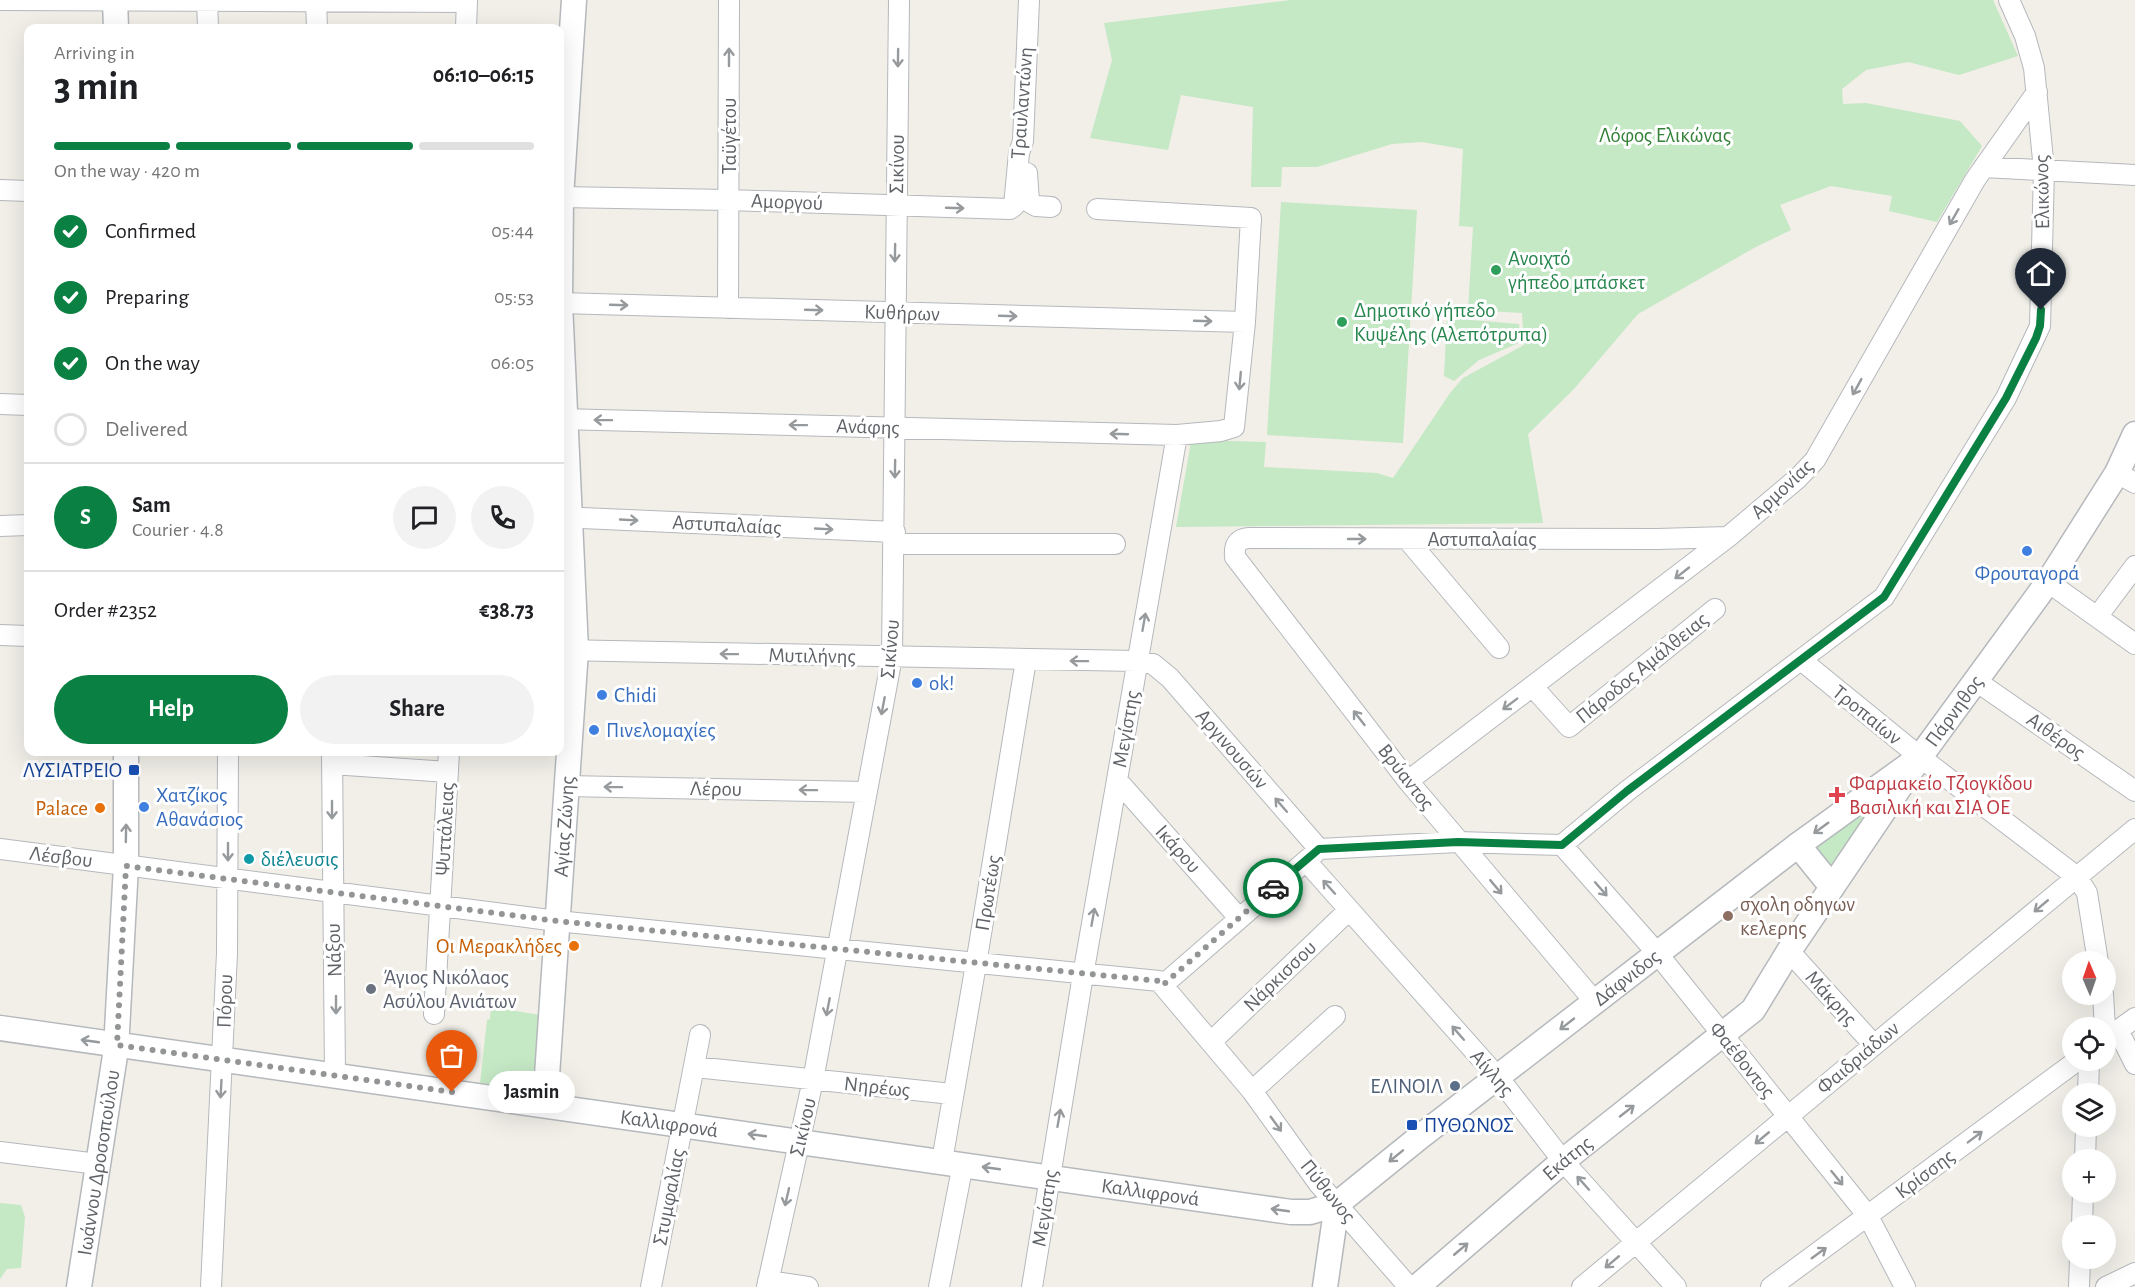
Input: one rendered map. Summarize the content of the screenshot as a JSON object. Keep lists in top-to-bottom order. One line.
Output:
{"streets":{"street":["Τραυλαντώνη","Ταϋγέτου","Σικίνου","Ελικώνος","Αμοργού","Κυθήρων","Ανάφης","Αρμονίας","Αστυπαλαίας","Μυτιλήνης","Πάροδος Αμάλθειας","Πάρνηθος","Τροπαίων","Μεγίστης","Αιθέρος","Αργινουσών","Βρύαντος","Λέρου","Αγίας Ζώνης","Ψυττάλειας","Ικάρου","Λέσβου","Πρωτέως","Νάξου","Νάρκισσου","Δάφνιδος","Μάκρης","Πόρου","Φαιδριάδων","Φαέθοντος","Αίγλης","Νηρέως","Καλλιφρονά","Εκάτης","Ιωάννου Δροσοπούλου","Κρίσσης","Πύθωνος","Στυμφαλίας"]},"crossings":[["Τραυλαντώνη","Αμοργού"],["Ταϋγέτου","Αμοργού"],["Ταϋγέτου","Κυθήρων"],["Σικίνου","Αμοργού"],["Σικίνου","Κυθήρων"],["Σικίνου","Ανάφης"],["Σικίνου","Αστυπαλαίας"],["Σικίνου","Μυτιλήνης"],["Σικίνου","Λέρου"],["Σικίνου","Λέσβου"],["Σικίνου","Νηρέως"],["Σικίνου","Καλλιφρονά"],["Ελικώνος","Αρμονίας"],["Ελικώνος","Τροπαίων"],["Ελικώνος","Φαέθοντος"],["Ανάφης","Μεγίστης"],["Αρμονίας","Αστυπαλαίας"],["Αρμονίας","Πάροδος Αμάλθειας"],["Αρμονίας","Βρύαντος"],["Αστυπαλαίας","Βρύαντος"],["Αστυπαλαίας","Αγίας Ζώνης"],["Μυτιλήνης","Μεγίστης"],["Μυτιλήνης","Αργινουσών"],["Μυτιλήνης","Αγίας Ζώνης"],["Μυτιλήνης","Πρωτέως"],["Πάρνηθος","Τροπαίων"],["Πάρνηθος","Αιθέρος"],["Πάρνηθος","Δάφνιδος"],["Πάρνηθος","Μάκρης"],["Πάρνηθος","Φαέθοντος"],["Πάρνηθος","Εκάτης"],["Τροπαίων","Δάφνιδος"],["Τροπαίων","Φαιδριάδων"],["Μεγίστης","Αργινουσών"],["Μεγίστης","Ικάρου"],["Μεγίστης","Λέσβου"],["Μεγίστης","Καλλιφρονά"],["Αργινουσών","Αίγλης"],["Βρύαντος","Δάφνιδος"],["Λέρου","Αγίας Ζώνης"],["Αγίας Ζώνης","Λέσβου"],["Αγίας Ζώνης","Καλλιφρονά"],["Ψυττάλειας","Λέσβου"],["Λέσβου","Πρωτέως"],["Λέσβου","Νάξου"],["Λέσβου","Πόρου"],["Λέσβου","Ιωάννου Δροσοπούλου"],["Λέσβου","Πύθωνος"],["Πρωτέως","Νηρέως"],["Πρωτέως","Καλλιφρονά"],["Νάξου","Καλλιφρονά"],["Νάρκισσου","Αίγλης"],["Νάρκισσου","Πύθωνος"],["Δάφνιδος","Φαέθοντος"],["Δάφνιδος","Αίγλης"],["Δάφνιδος","Καλλιφρονά"],["Δάφνιδος","Πύθωνος"],["Μάκρης","Φαιδριάδων"],["Πόρου","Καλλιφρονά"],["Φαιδριάδων","Φαέθοντος"],["Φαιδριάδων","Αίγλης"],["Φαέθοντος","Εκάτης"],["Φαέθοντος","Κρίσσης"],["Αίγλης","Εκάτης"],["Νηρέως","Στυμφαλίας"],["Καλλιφρονά","Ιωάννου Δροσοπούλου"],["Καλλιφρονά","Πύθωνος"],["Καλλιφρονά","Στυμφαλίας"]],"one_way":["Ταϋγέτου","Σικίνου","Κυθήρων","Ανάφης","Αρμονίας","Αστυπαλαίας","Μυτιλήνης","Μεγίστης","Αργινουσών","Λέρου","Νάξου","Δάφνιδος","Πόρου","Φαιδριάδων","Φαέθοντος","Αίγλης","Καλλιφρονά","Εκάτης","Κρίσσης","Πύθωνος"],"parks":["Λόφος Ελικώνας"],"places":{"other":["Ανοιχτό γήπεδο μπάσκετ","Δημοτικό γήπεδο Κυψέλης (Αλεπότρυπα)","Φρουταγορά","ok!","Chidi","Πινελομαχίες","Χατζίκος Αθανάσιος","Palace","διέλευσις","σχολη οδηγων κελερης","Οι Μερακλήδες","Άγιος Νικόλαος Ασύλου Ανιάτων","ΕΛΙΝΟΙΛ","Jasmin"],"transit":["ΛΥΣΙΑΤΡΕΙΟ","ΠΥΘΩΝΟΣ"],"health":["Φαρμακείο Τζιογκίδου Βασιλική και ΣΙΑ ΟΕ"]},"north":"top","page":{"heading":["3 min","Arriving in","06:10–06:15"],"panel":["Sam","Courier · 4.8","Order #2352","€38.73"],"bar":"On the way · 420 m","list":[["Confirmed","05:44"],["Preparing","05:53"],["On the way","06:05"],"Delivered"],"round":"S","buttons":["Help","Share"],"map_buttons":["+","−"],"bubble":"Jasmin"}}
